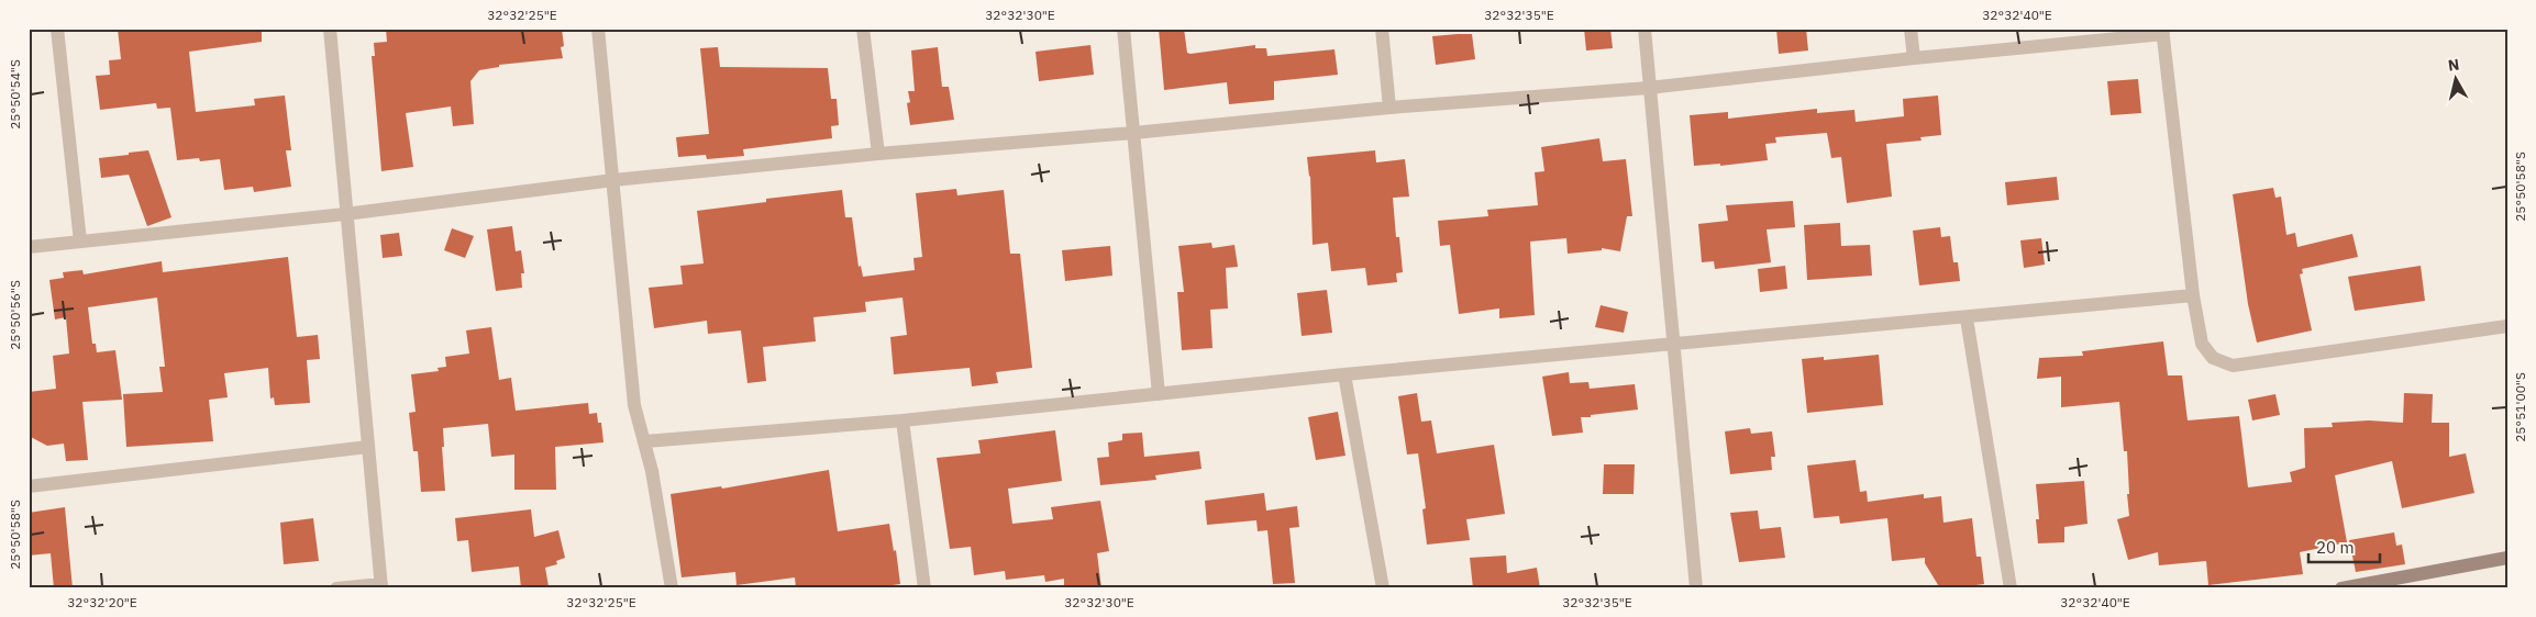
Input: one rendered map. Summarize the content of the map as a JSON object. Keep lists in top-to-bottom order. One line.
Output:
{"scale_bar":"20 m","north":"top","coordinates":["32°32'25\"E","32°32'30\"E","32°32'35\"E","32°32'40\"E","25°50'54\"S","25°50'58\"S","25°50'56\"S","25°51'00\"S","32°32'20\"E"]}
